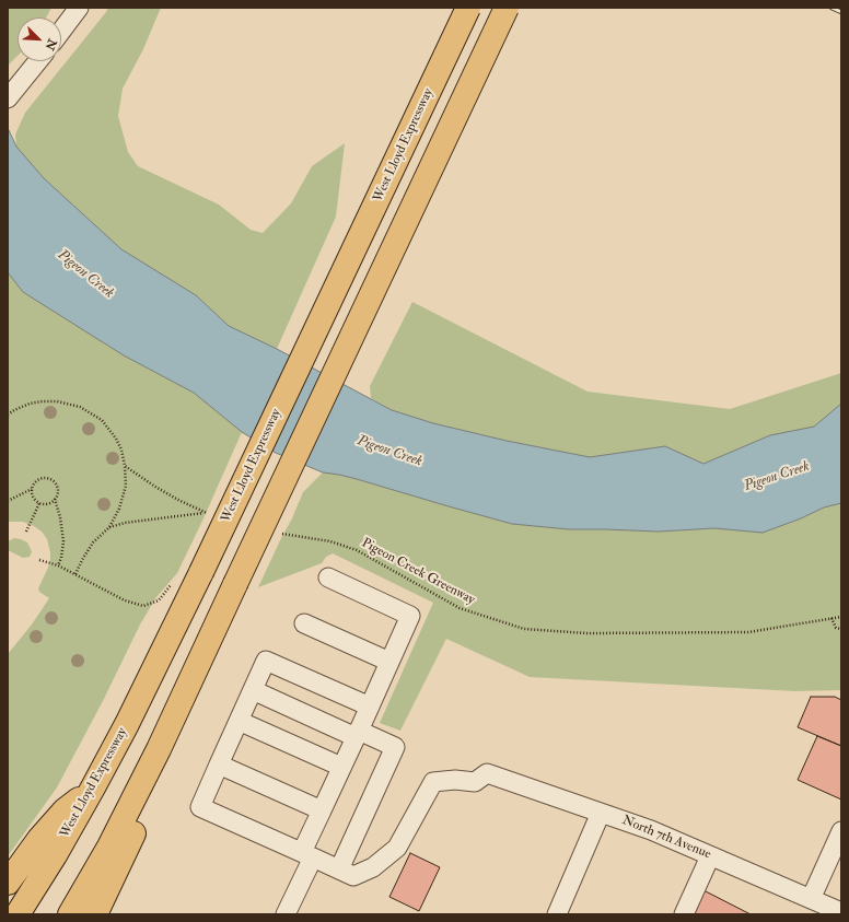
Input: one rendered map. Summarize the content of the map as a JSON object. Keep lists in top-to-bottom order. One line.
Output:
{"streets":{"highway":["West Lloyd Expressway"],"street":["North 7th Avenue"],"path":["Pigeon Creek Greenway"]},"water":["Pigeon Creek"],"north":"bottom right"}
